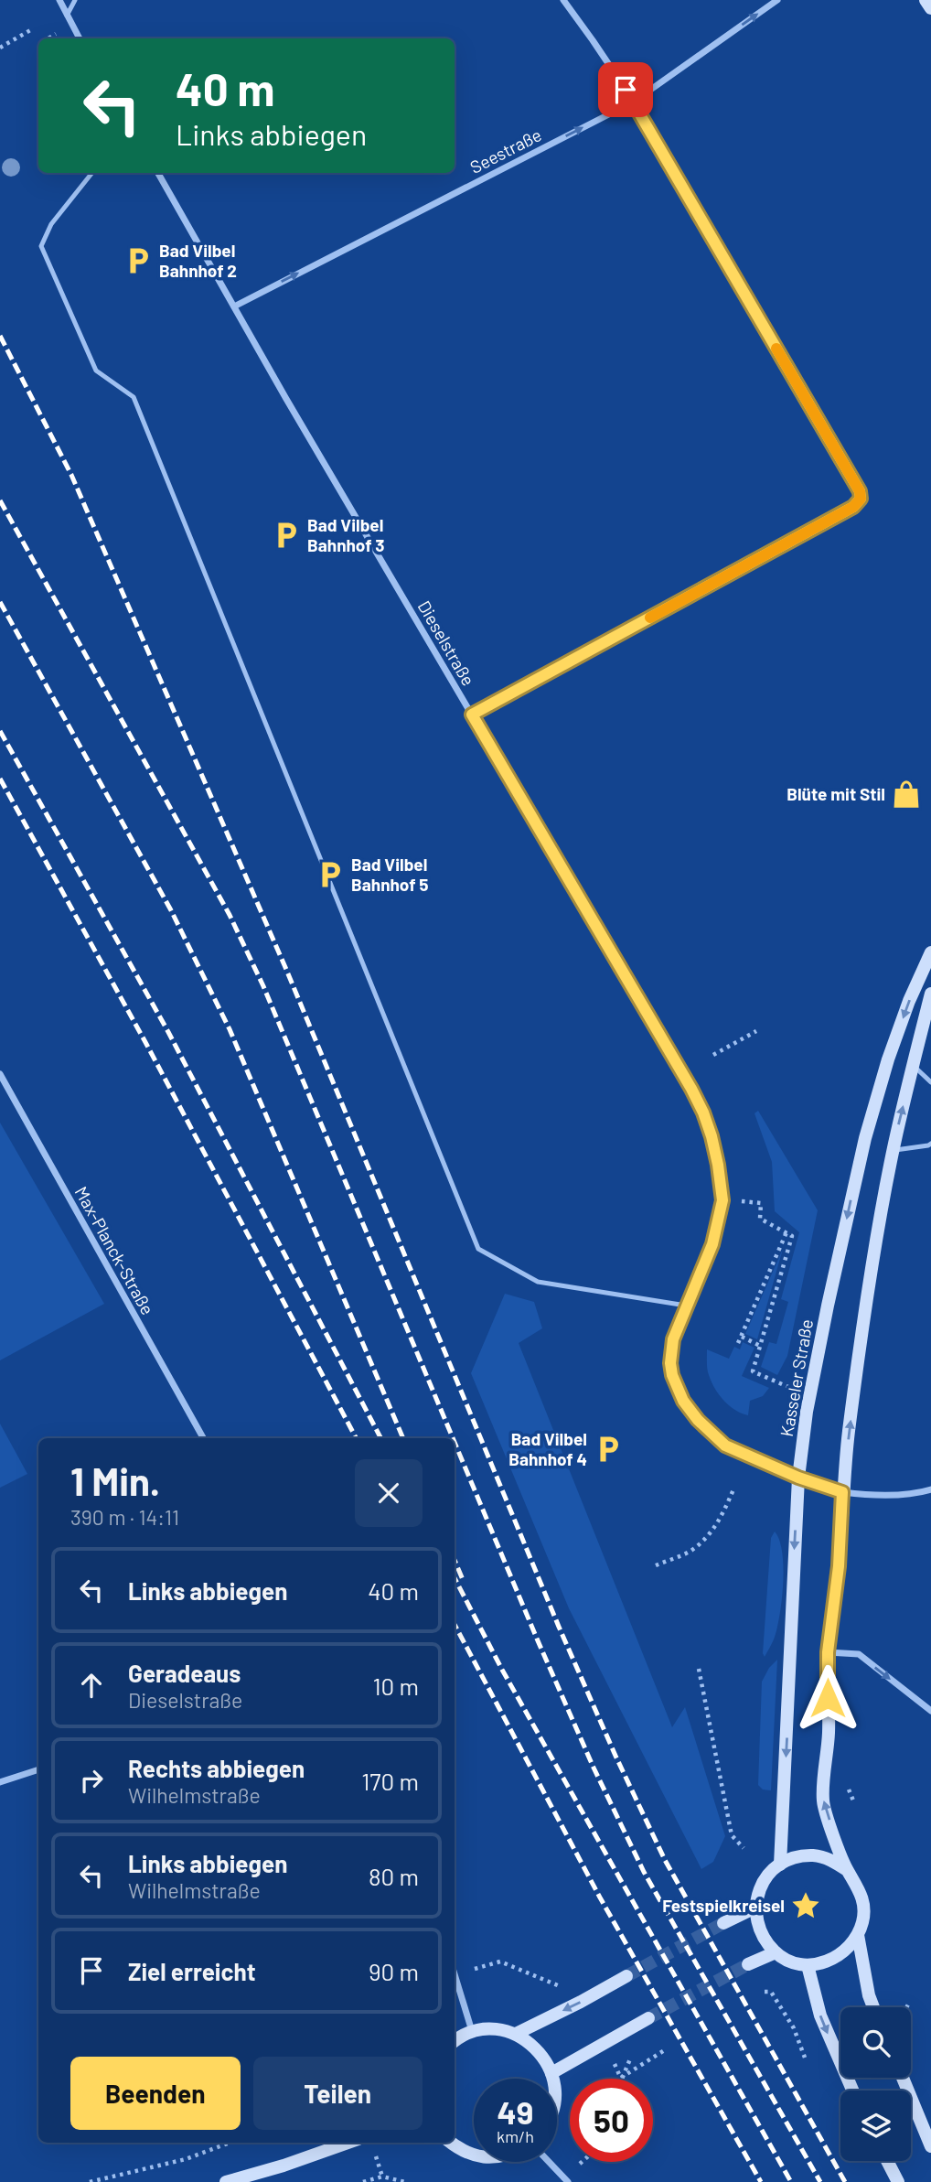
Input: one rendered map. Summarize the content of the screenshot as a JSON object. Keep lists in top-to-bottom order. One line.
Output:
{"streets":{"main road":["Kasseler Straße"],"street":["Seestraße","Dieselstraße","Max-Planck-Straße"]},"crossings":[["Seestraße","Dieselstraße"],["Dieselstraße","Kasseler Straße"]],"one_way":["Seestraße"],"places":{"parking":["Bad Vilbel Bahnhof 2","Bad Vilbel Bahnhof 3","Bad Vilbel Bahnhof 5","Bad Vilbel Bahnhof 4"],"shop":["Blüte mit Stil"],"place":["Festspielkreisel"]},"page":{"turn":["40 m","Links abbiegen"],"heading":["1 Min.","390 m · 14:11"],"list":[{"name":"Links abbiegen","value":"40 m"},{"name":"Geradeaus","note":"Dieselstraße","value":"10 m"},{"name":"Rechts abbiegen","note":"Wilhelmstraße","value":"170 m"},{"name":"Links abbiegen","note":"Wilhelmstraße","value":"80 m"},{"name":"Ziel erreicht","value":"90 m"}],"buttons":["Beenden","Teilen"],"speed":"49 km/h","limit":"50"}}
